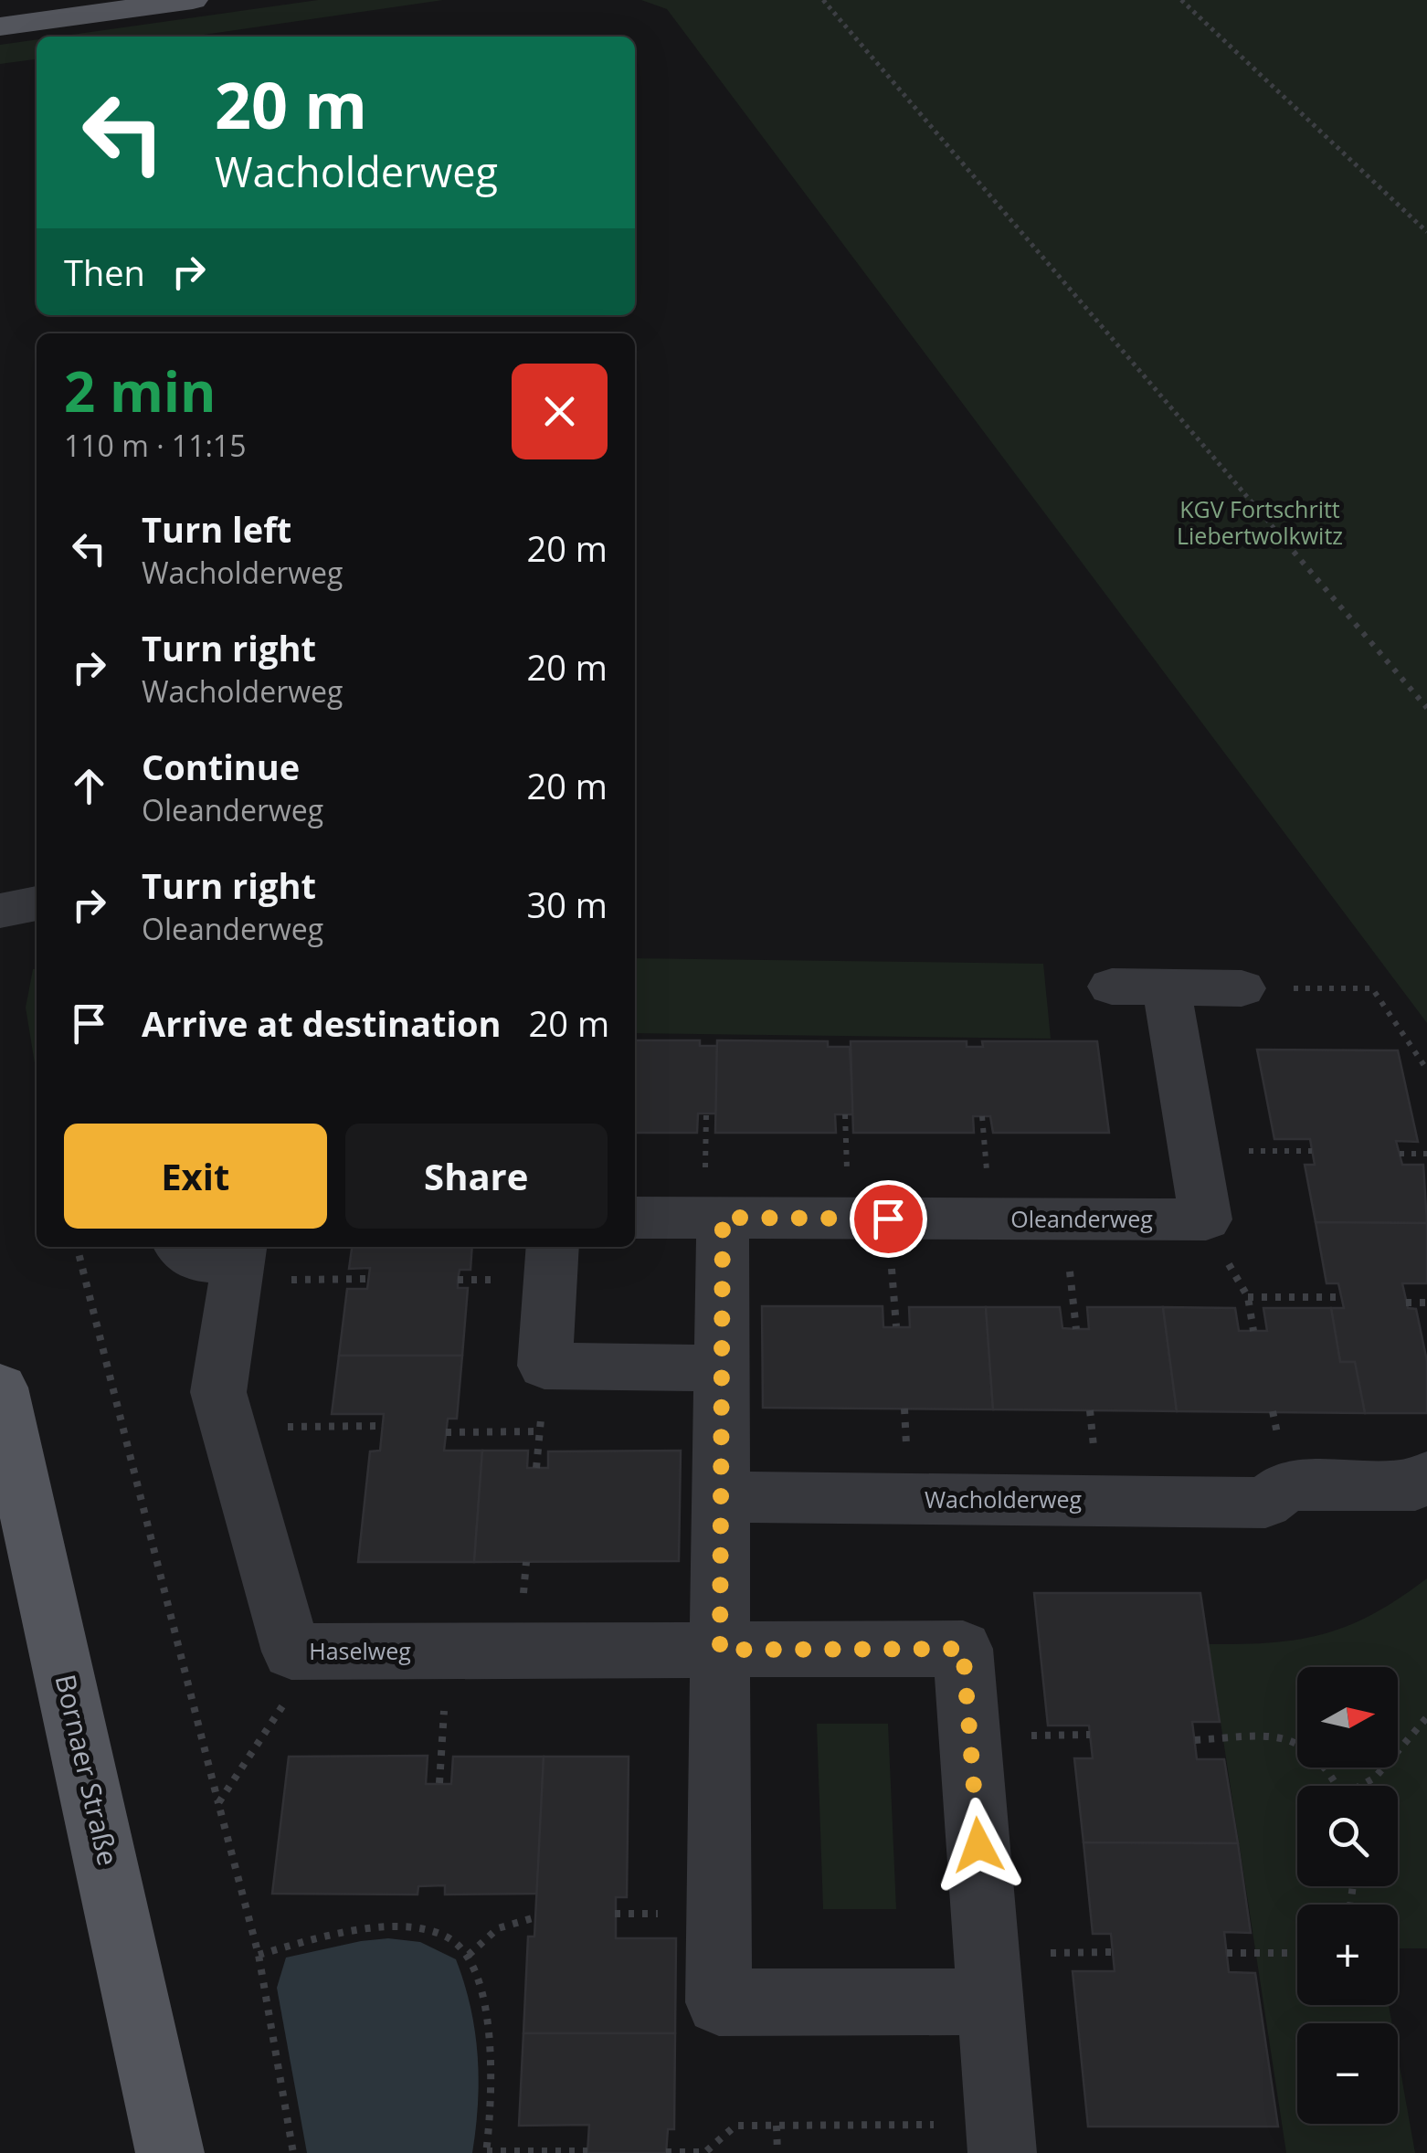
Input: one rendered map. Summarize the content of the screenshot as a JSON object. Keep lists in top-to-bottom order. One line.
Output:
{"streets":{"main road":["Bornaer Straße"],"street":["Oleanderweg","Wacholderweg","Haselweg"]},"parks":["KGV Fortschritt Liebertwolkwitz"],"north":"right","page":{"turn":["20 m","Wacholderweg"],"then":"Then","heading":["2 min","110 m · 11:15"],"list":[{"name":"Turn left","note":"Wacholderweg","value":"20 m"},{"name":"Turn right","note":"Wacholderweg","value":"20 m"},{"name":"Continue","note":"Oleanderweg","value":"20 m"},{"name":"Turn right","note":"Oleanderweg","value":"30 m"},{"name":"Arrive at destination","value":"20 m"}],"buttons":["Exit","Share"],"map_buttons":["+","−"]}}
